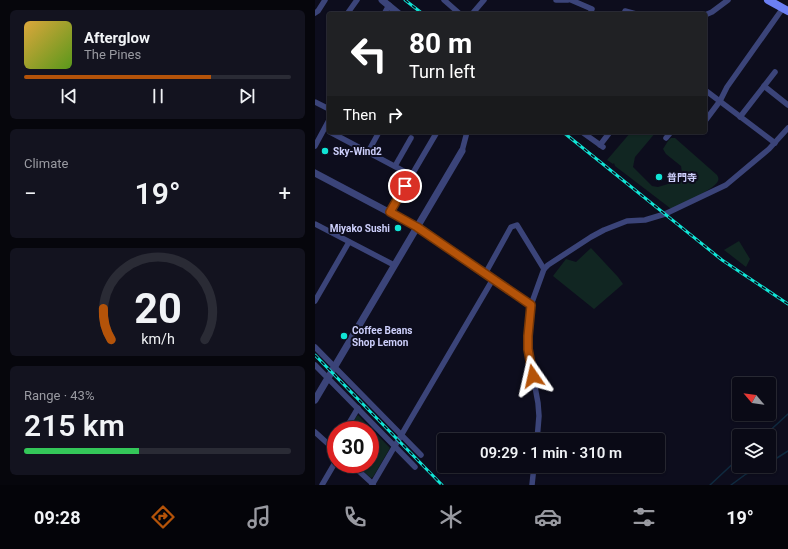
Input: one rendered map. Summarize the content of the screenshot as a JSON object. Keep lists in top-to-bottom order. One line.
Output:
{"places":["Sky-Wind2","普門寺","Miyako Sushi","Coffee Beans Shop Lemon"],"north":"top left","page":{"turn":["80 m","Turn left"],"song":["Afterglow","The Pines"],"then":"Then","tile":["Climate",["Range · 43%","215 km"]],"heat":["−","19°","+"],"limit":"30","trip":"09:29 · 1 min · 310 m","tabs":["09:28","19°"],"gauge":["20","km/h"]}}
